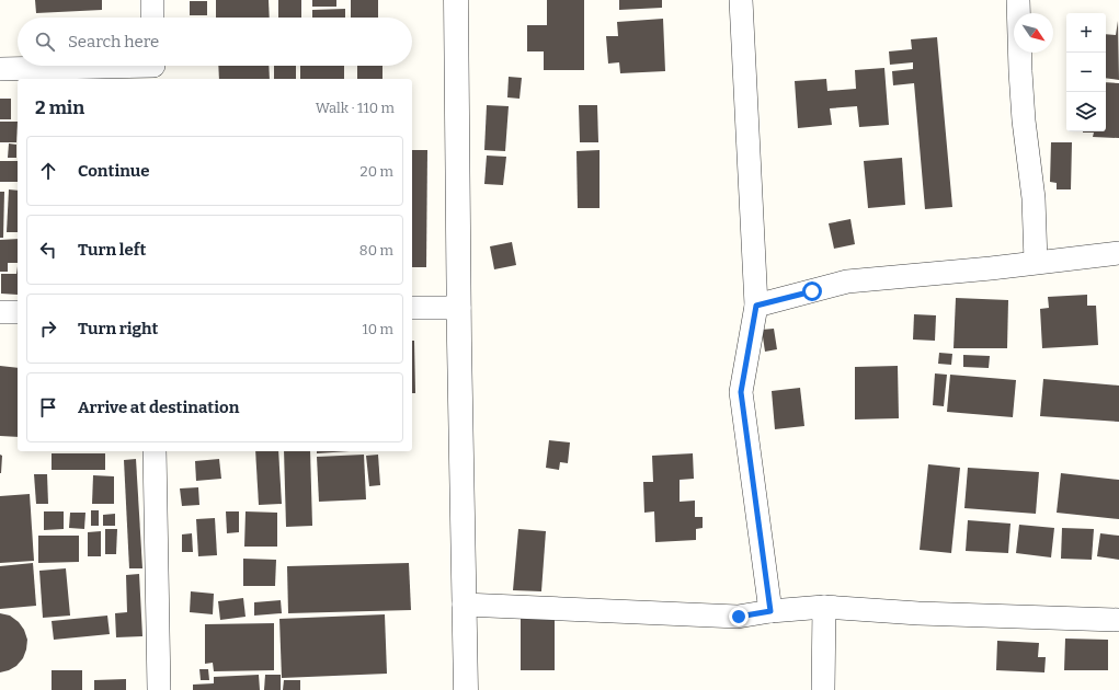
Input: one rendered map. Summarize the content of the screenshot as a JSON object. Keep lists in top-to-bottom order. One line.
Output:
{"north":"bottom right","page":{"map_buttons":["+","−"],"search":"Search here","heading":["2 min","Walk · 110 m"],"list":[["Continue","20 m"],["Turn left","80 m"],["Turn right","10 m"],"Arrive at destination"]}}
